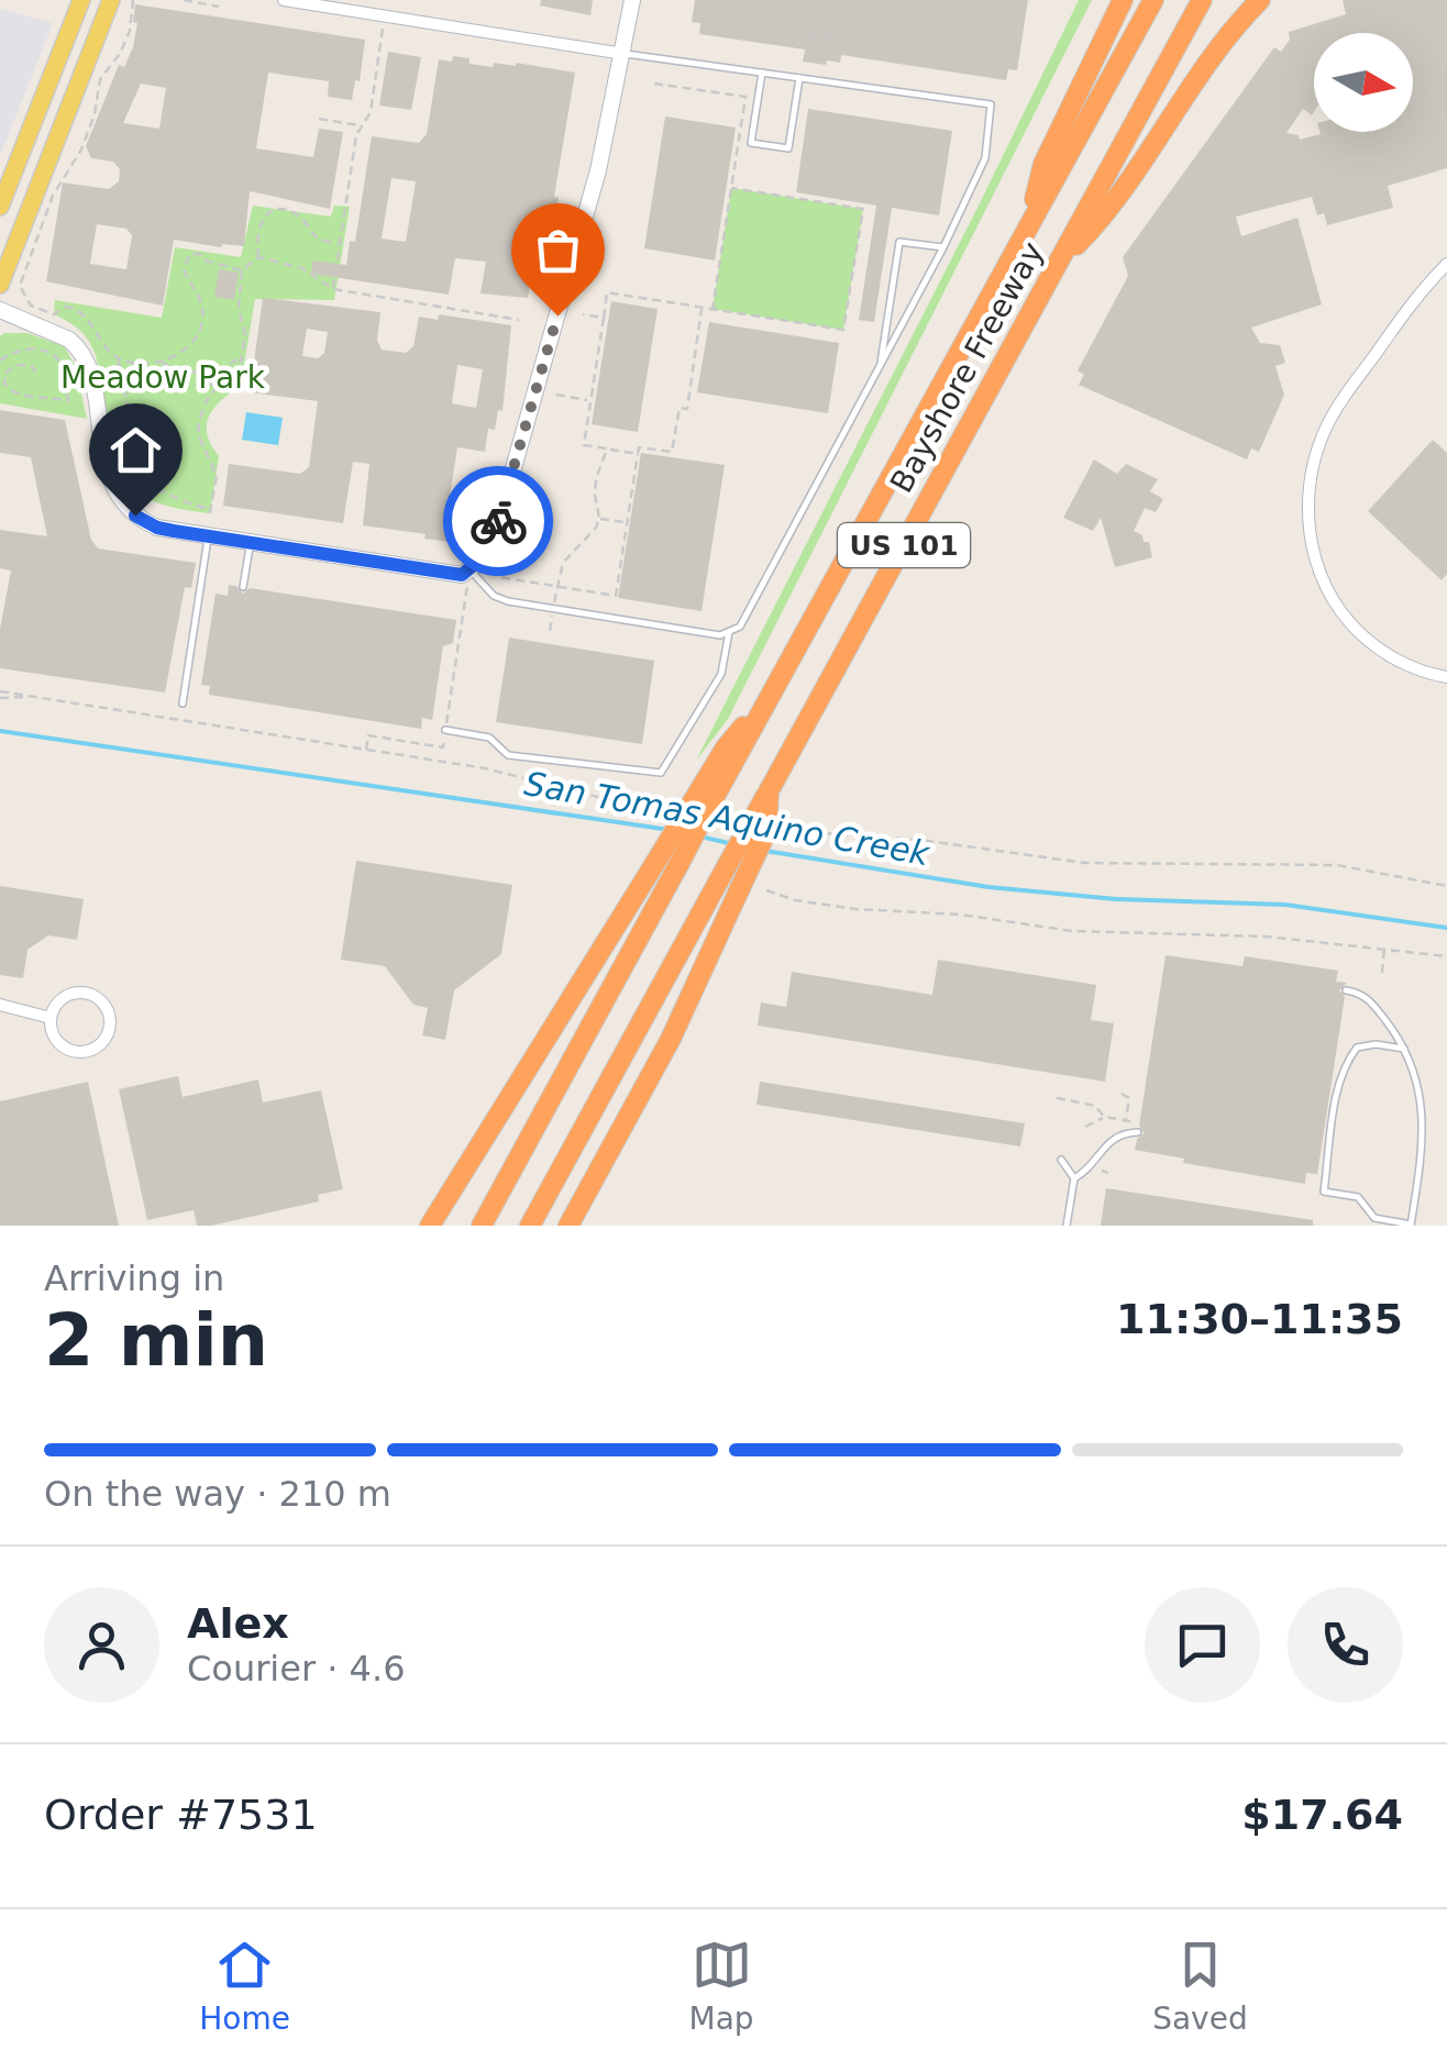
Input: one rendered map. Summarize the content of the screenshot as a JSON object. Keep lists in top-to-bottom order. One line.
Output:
{"streets":{"highway":["Bayshore Freeway","US 101"]},"water":["San Tomas Aquino Creek"],"parks":["Meadow Park"],"north":"right","page":{"heading":["2 min","Arriving in","11:30–11:35"],"panel":["Alex","Courier · 4.6","Order #7531","$17.64"],"bar":"On the way · 210 m","tabs":["Home","Map","Saved"]}}
